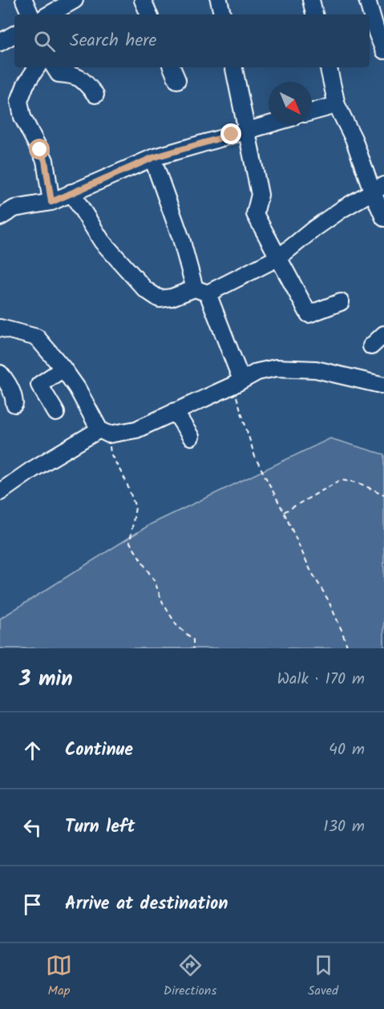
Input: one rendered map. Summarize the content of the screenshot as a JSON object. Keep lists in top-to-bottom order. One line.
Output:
{"north":"bottom right","page":{"search":"Search here","heading":["3 min","Walk · 170 m"],"list":[["Continue","40 m"],["Turn left","130 m"],"Arrive at destination"],"nav":["Map","Directions","Saved"]}}
